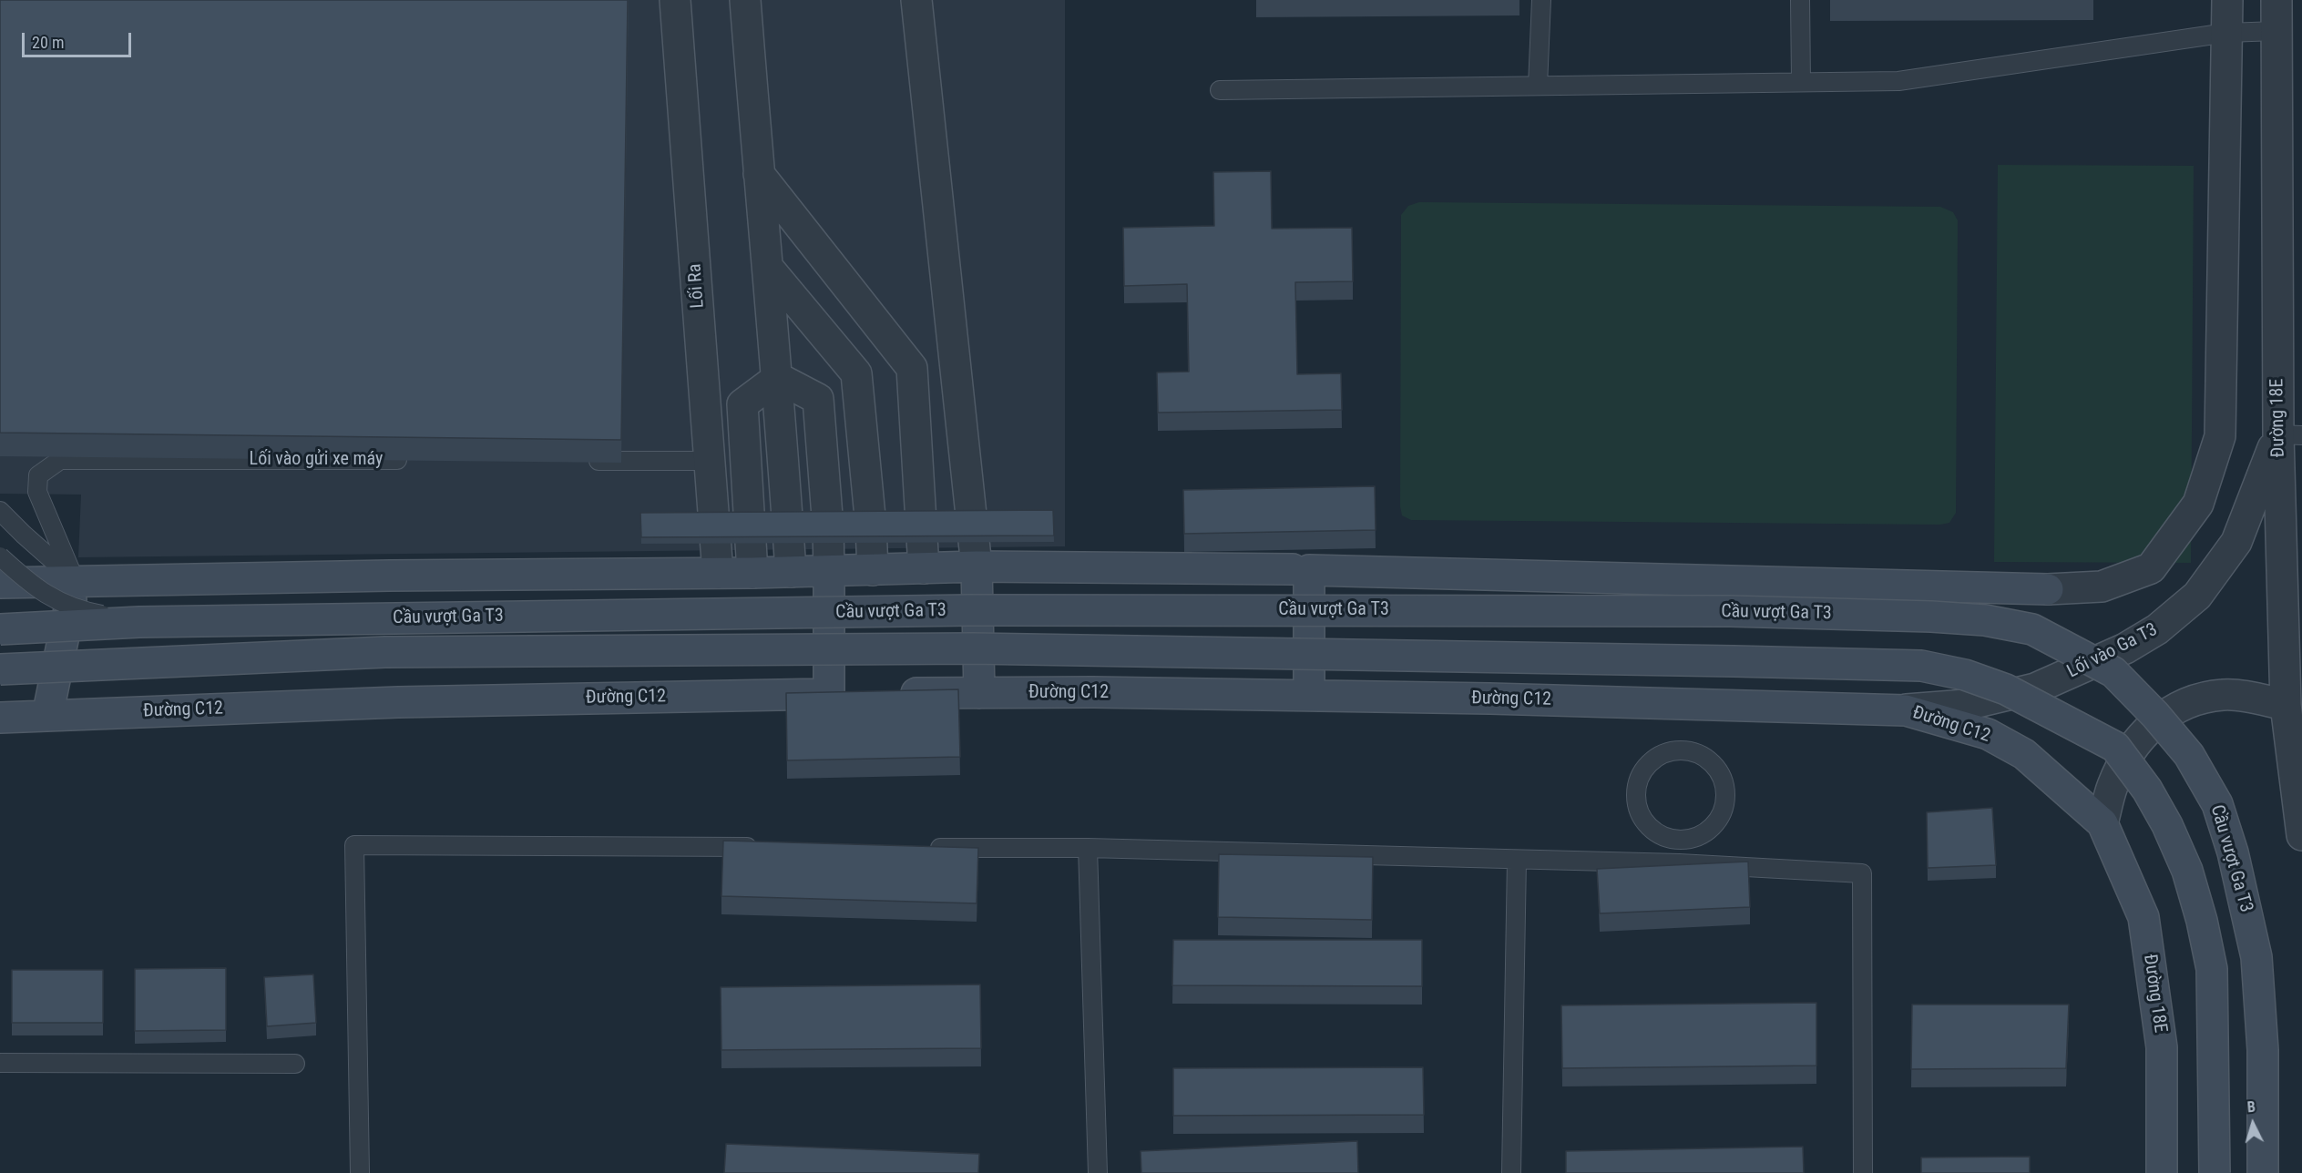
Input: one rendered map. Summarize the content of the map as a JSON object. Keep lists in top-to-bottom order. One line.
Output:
{"streets":{"main road":["Đường 18E","Cầu vượt Ga T3","Đường C12"],"street":["Lối Ra","Lối vào Ga T3"],"lane":["Lối vào gửi xe máy"]},"crossings":[["Đường 18E","Lối vào Ga T3"],["Đường 18E","Đường C12"],["Lối vào Ga T3","Đường C12"]],"scale_bar":"20 m","north":"top"}
